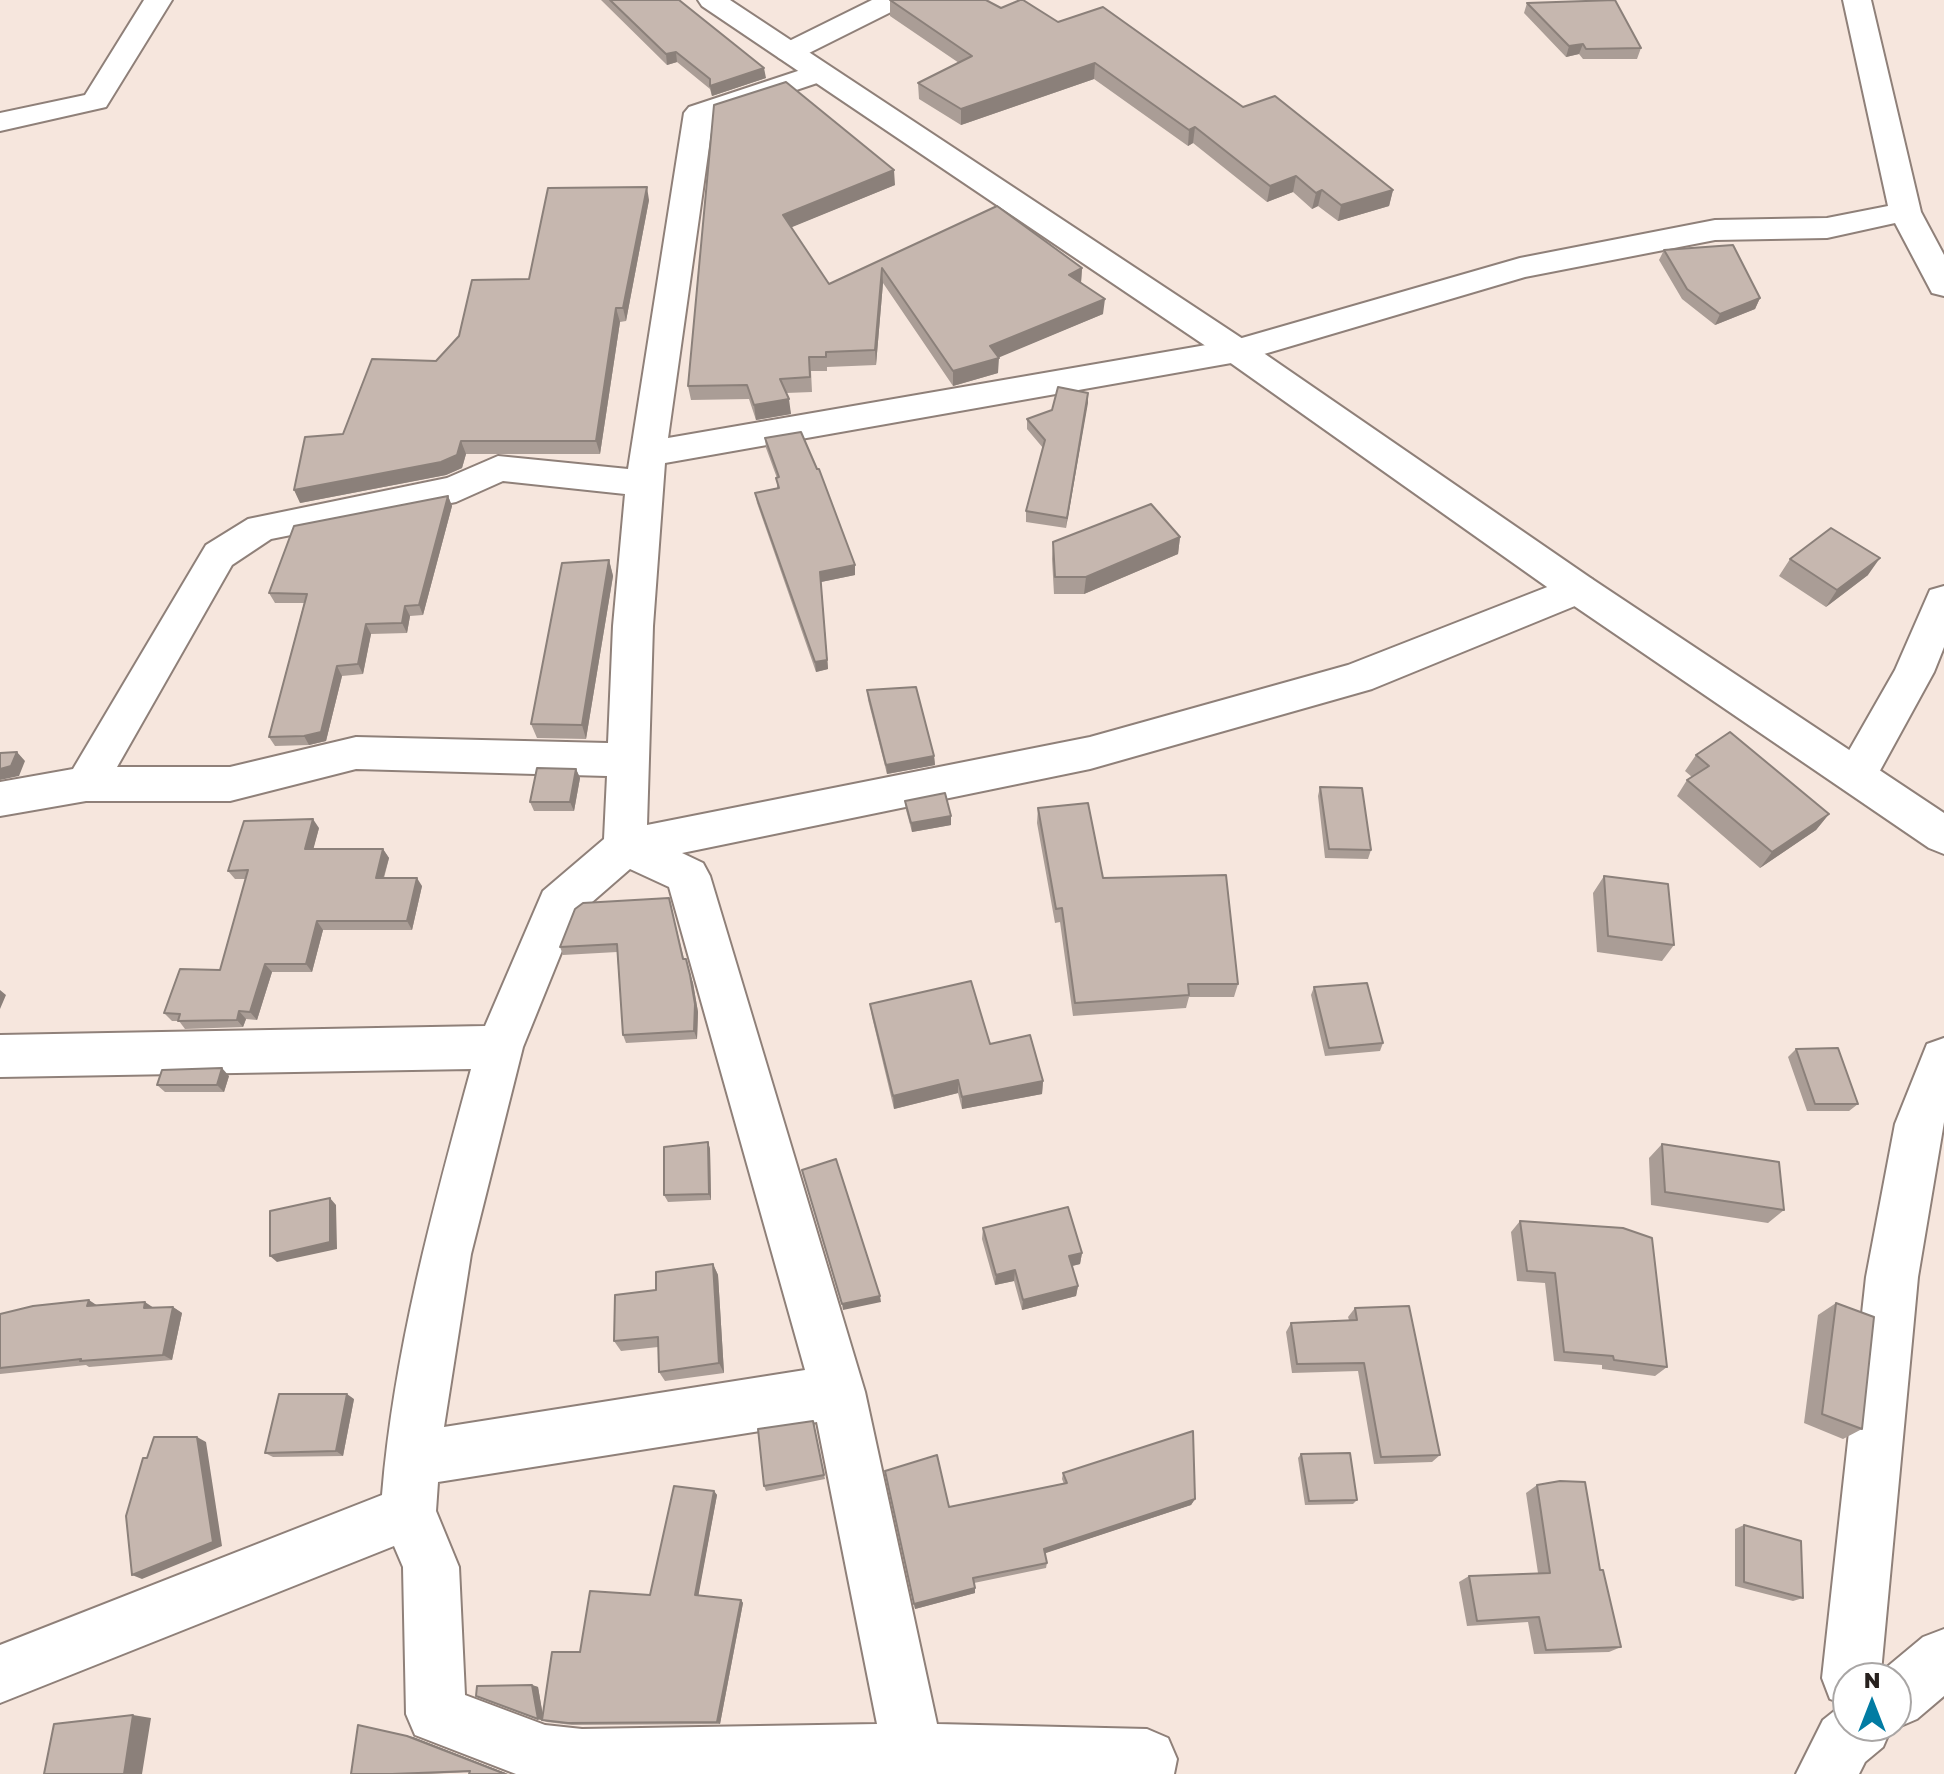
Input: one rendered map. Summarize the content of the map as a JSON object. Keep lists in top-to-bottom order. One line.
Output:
{"north":"top"}
